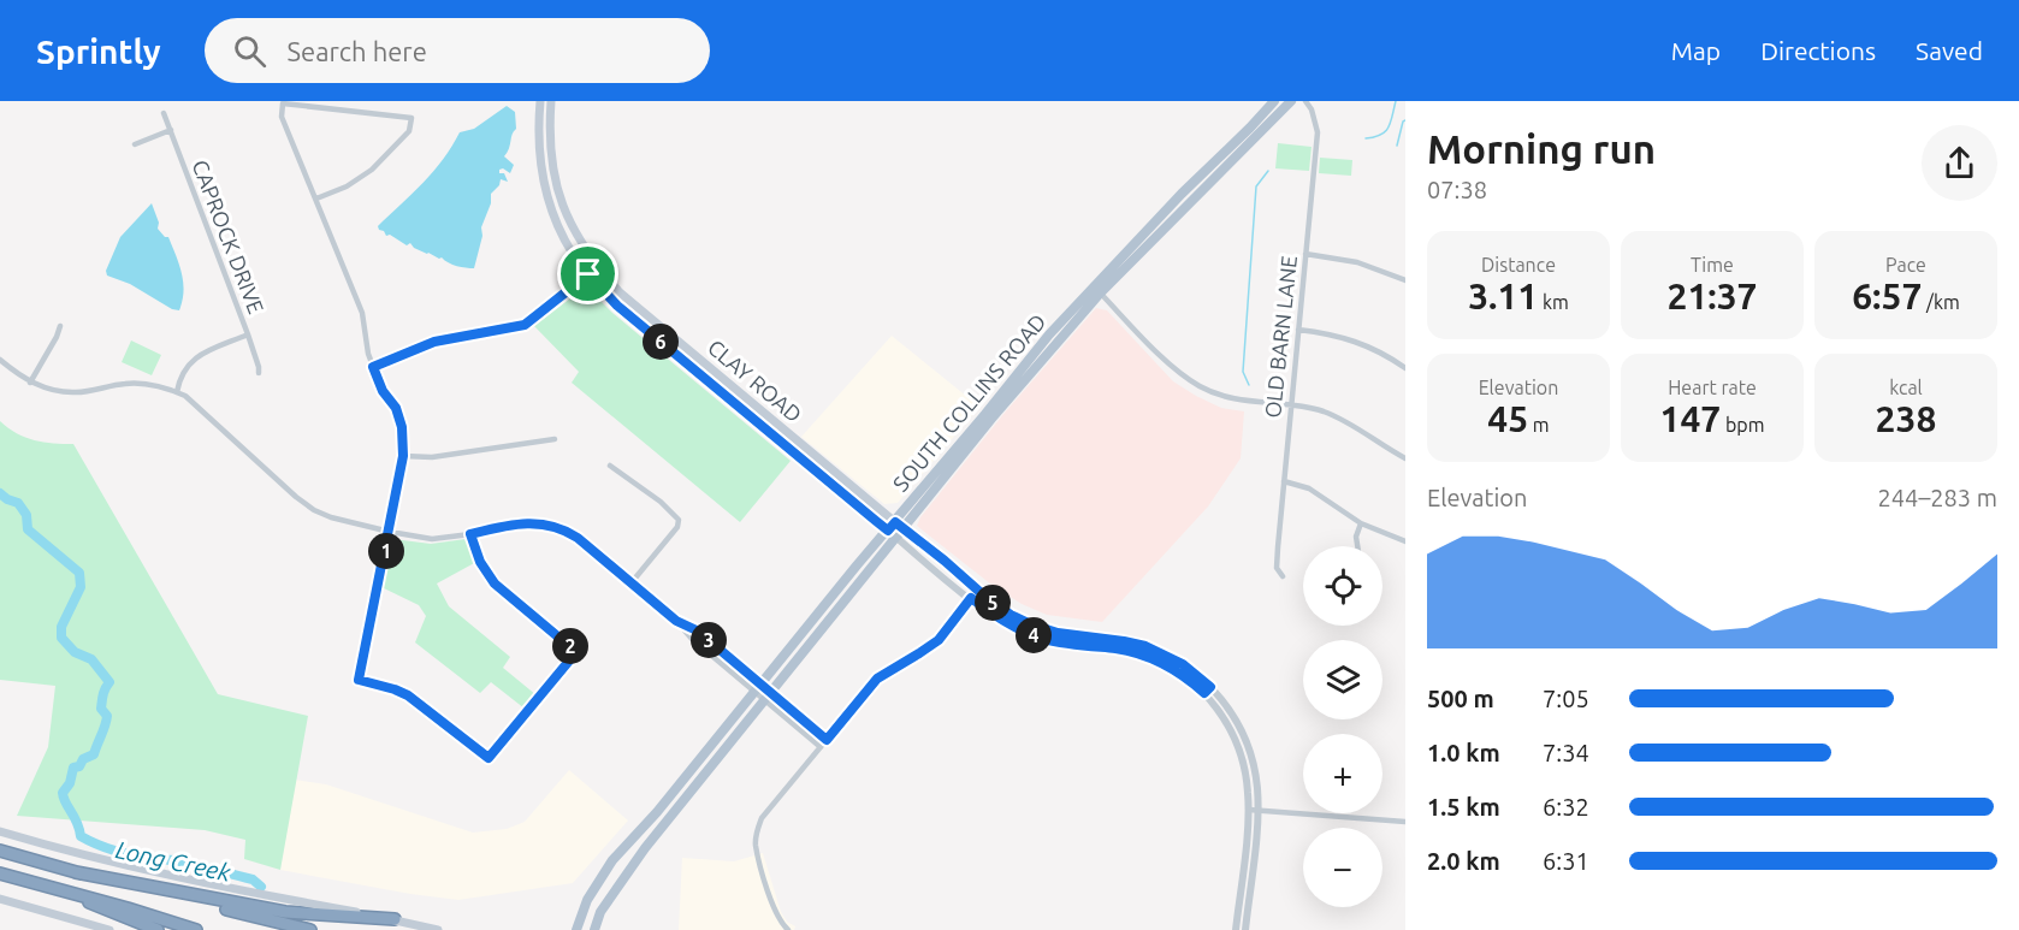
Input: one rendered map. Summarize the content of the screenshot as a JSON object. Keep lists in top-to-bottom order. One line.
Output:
{"streets":{"main road":["CLAY ROAD","SOUTH COLLINS ROAD"],"street":["CAPROCK DRIVE","OLD BARN LANE"]},"crossings":[["CLAY ROAD","SOUTH COLLINS ROAD"]],"water":["Long Creek"],"page":{"header":"Sprintly","search":"Search here","nav":["Map","Directions","Saved"],"heading":["Morning run","07:38"],"stats":[["Distance","3.11 km"],["Time","21:37"],["Pace","6:57 /km"],["Elevation","45 m"],["Heart rate","147 bpm"],["kcal","238"]],"pins":["6","1","5","4","3","2"],"chart":["Elevation","244–283 m"],"map_buttons":["+","−"],"list":[{"name":"500 m","note":"7:05"},{"name":"1.0 km","note":"7:34"},{"name":"1.5 km","note":"6:32"},{"name":"2.0 km","note":"6:31"}]}}
